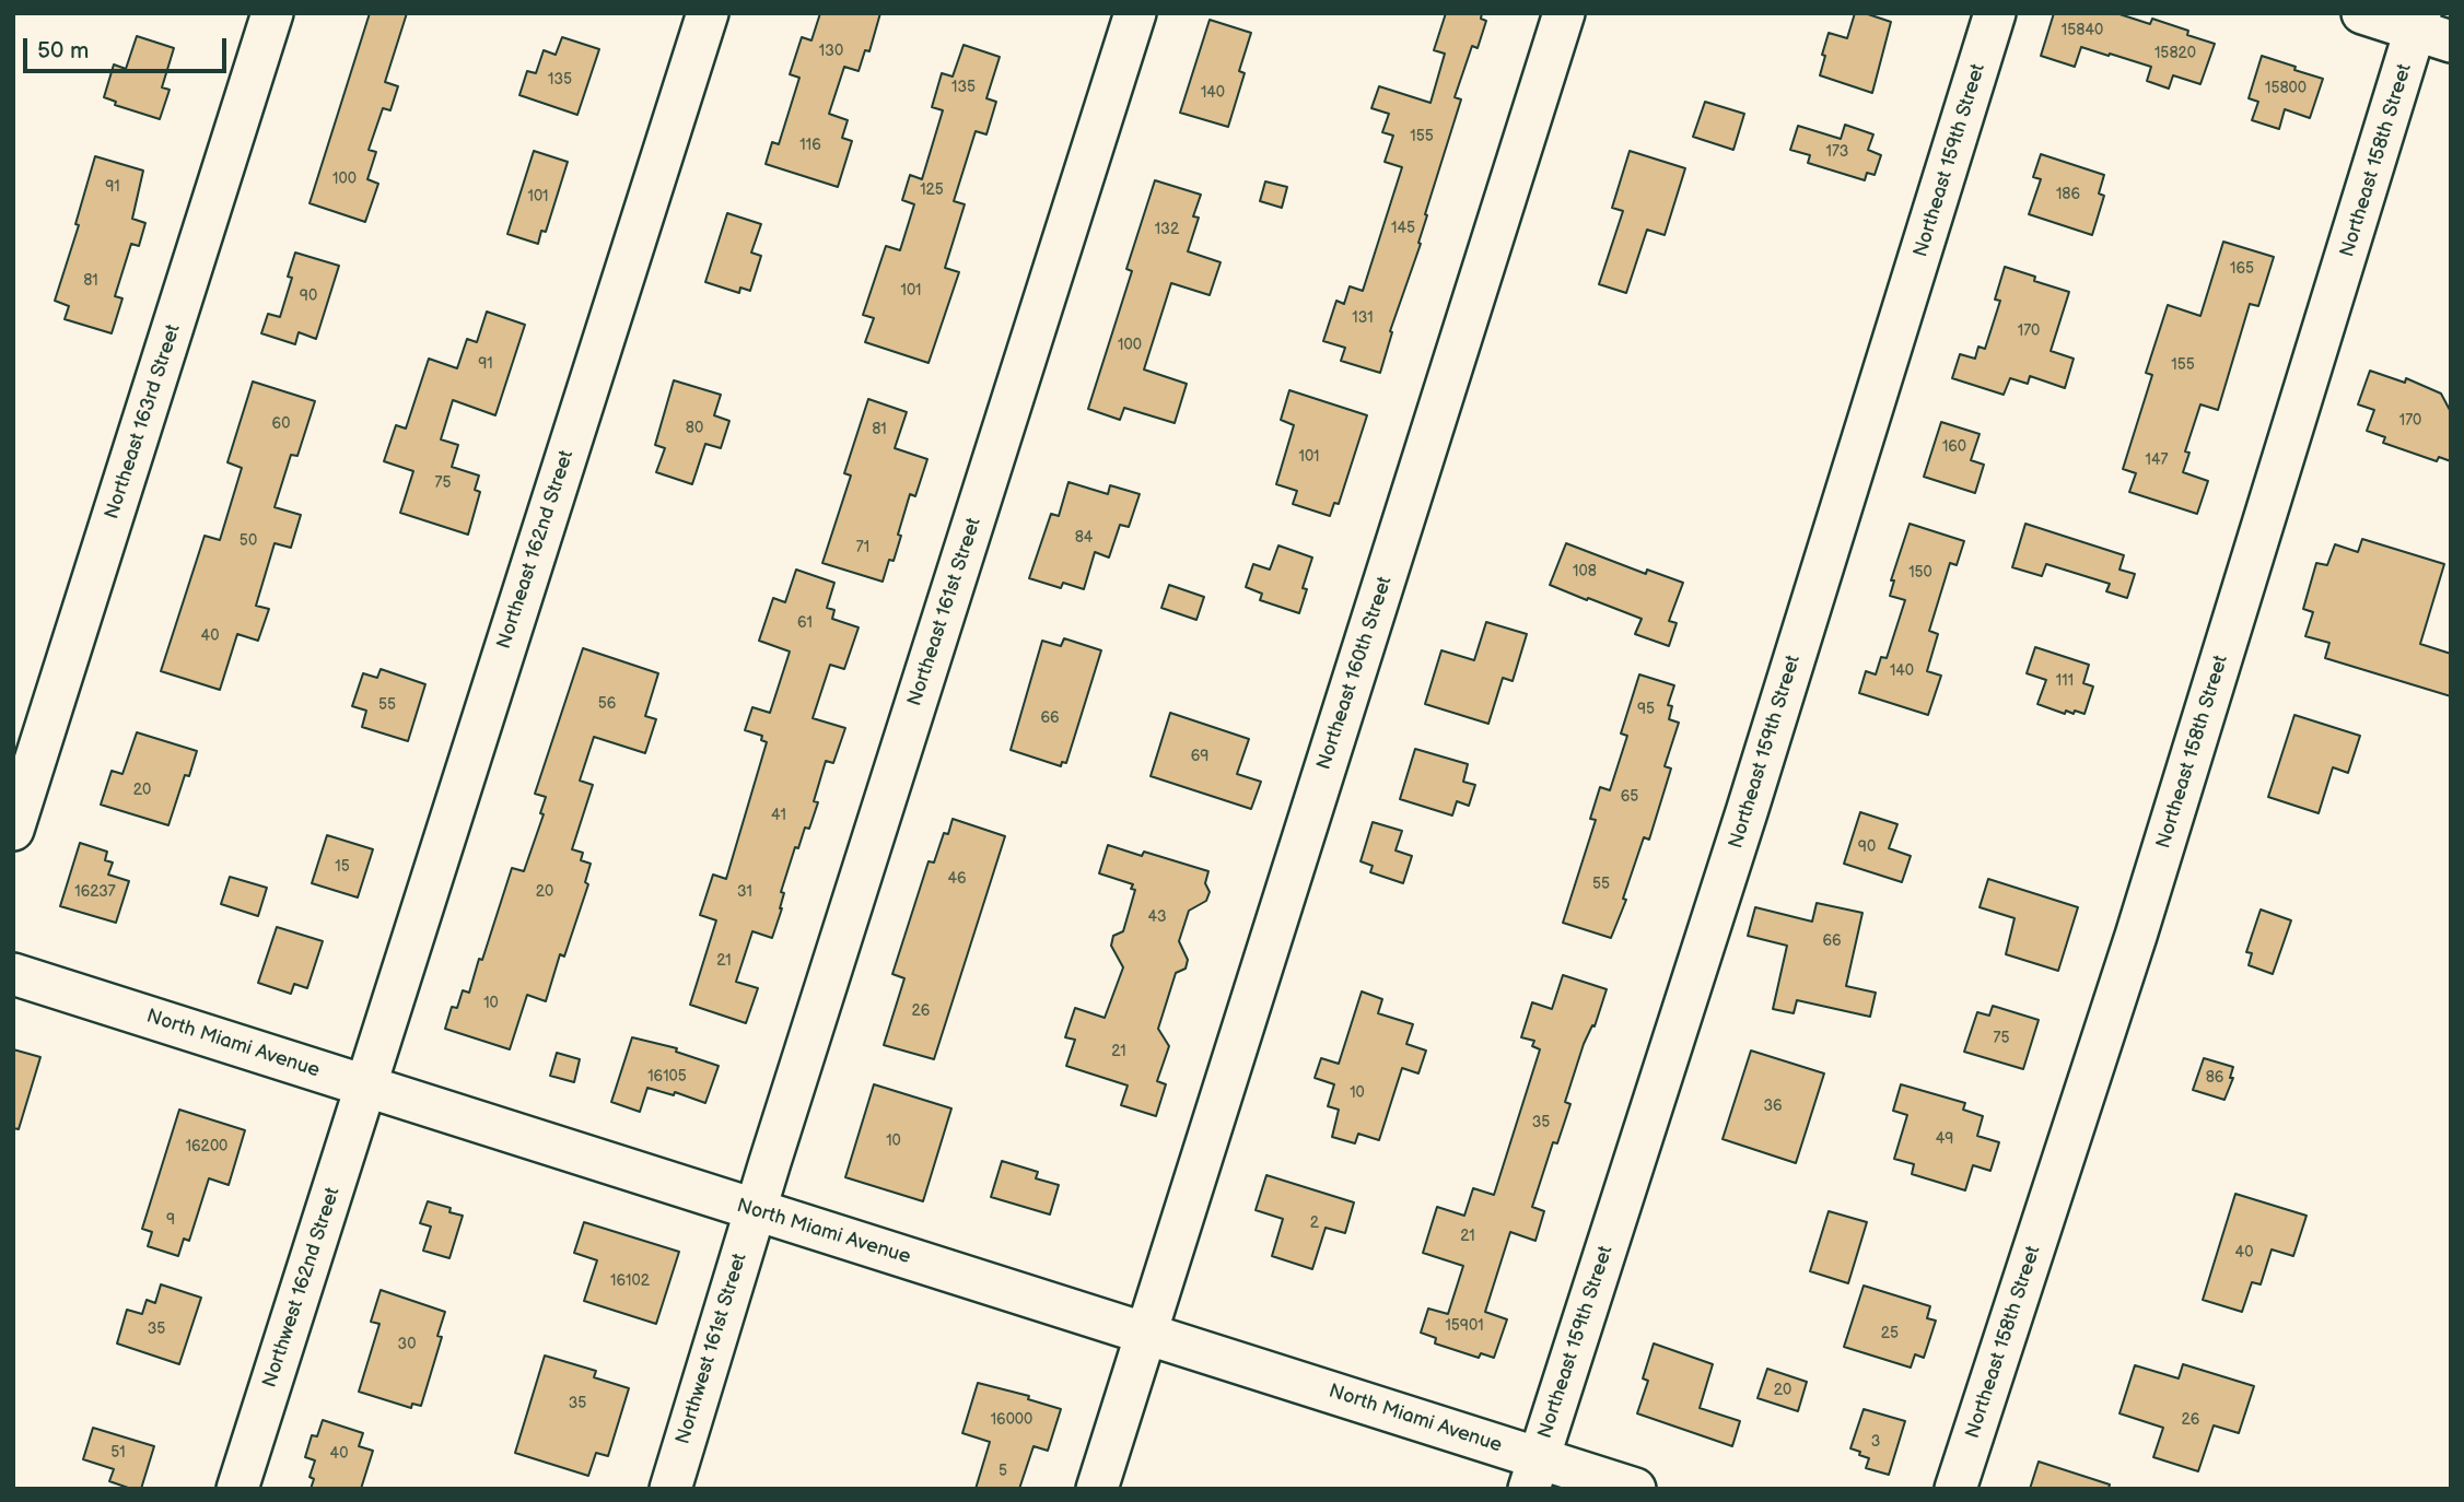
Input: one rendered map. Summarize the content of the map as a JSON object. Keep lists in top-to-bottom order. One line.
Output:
{"streets":{"street":["Northeast 159th Street","Northeast 158th Street","Northeast 163rd Street","Northeast 162nd Street","Northeast 161st Street","Northeast 160th Street","North Miami Avenue","Northwest 162nd Street","Northwest 161st Street"]},"crossings":[["Northeast 159th Street","North Miami Avenue"],["Northeast 162nd Street","North Miami Avenue"],["Northeast 162nd Street","Northwest 162nd Street"],["Northeast 161st Street","North Miami Avenue"],["Northeast 161st Street","Northwest 161st Street"],["Northeast 160th Street","North Miami Avenue"],["North Miami Avenue","Northwest 162nd Street"],["North Miami Avenue","Northwest 161st Street"]],"house_numbers":["15840","130","15820","135","135","15800","140","155","116","173","100","91","125","186","101","145","132","165","81","101","90","131","170","100","91","155","170","60","80","81","160","101","147","75","84","50","71","108","150","61","40","140","111","56","55","95","66","69","20","65","41","90","15","46","55","16237","20","31","43","66","21","10","26","75","21","16105","86","10","36","35","49","10","16200","9","2","21","40","16102","15901","35","25","30","20","35","16000","26","3","51","40","5"],"scale_bar":"50 m"}
